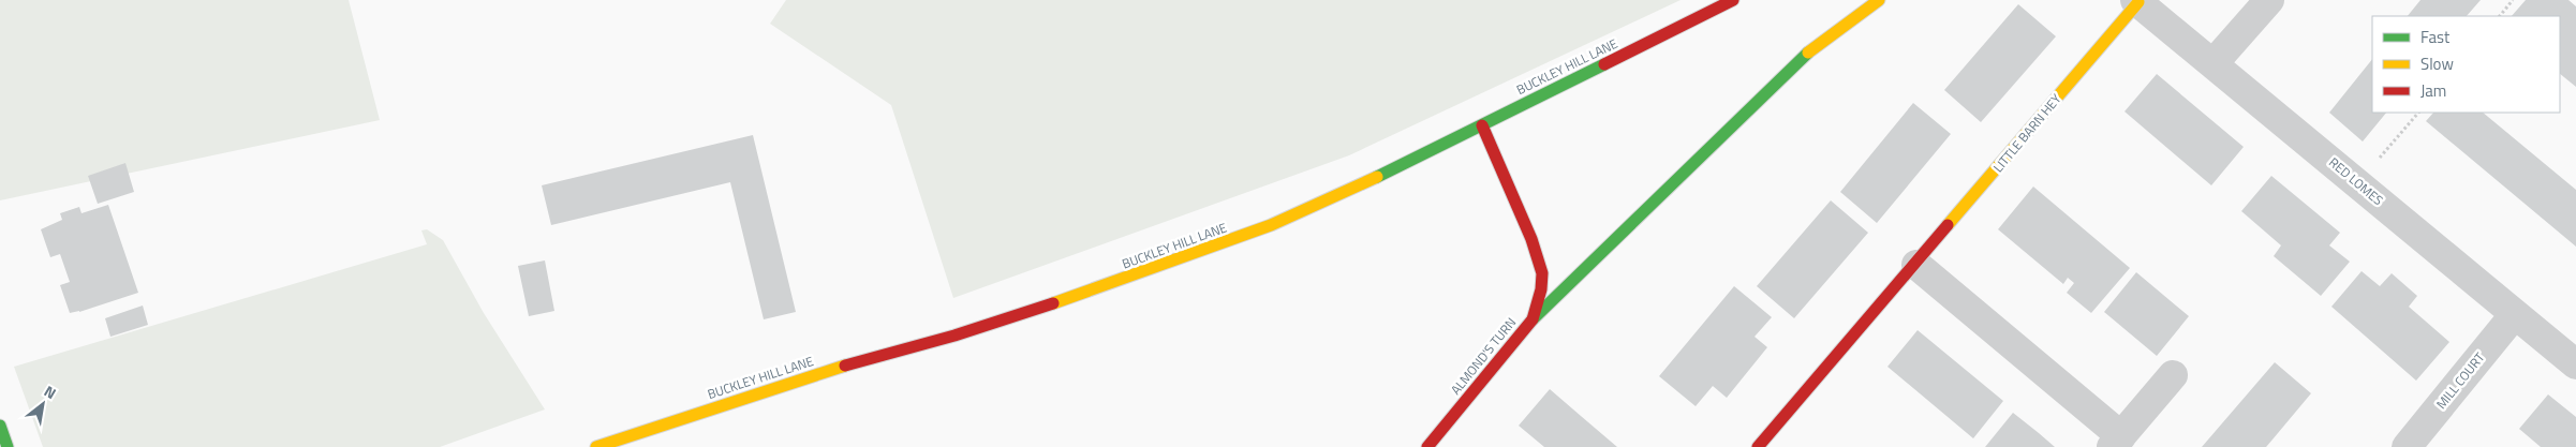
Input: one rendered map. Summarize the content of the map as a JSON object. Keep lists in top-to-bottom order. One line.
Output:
{"streets":{"street":["BUCKLEY HILL LANE","LITTLE BARN HEY","RED LOMES","ALMOND'S TURN","MILL COURT"]},"crossings":[["BUCKLEY HILL LANE","ALMOND'S TURN"],["LITTLE BARN HEY","RED LOMES"],["RED LOMES","MILL COURT"]],"legend":["Fast","Slow","Jam"],"north":"top right"}
